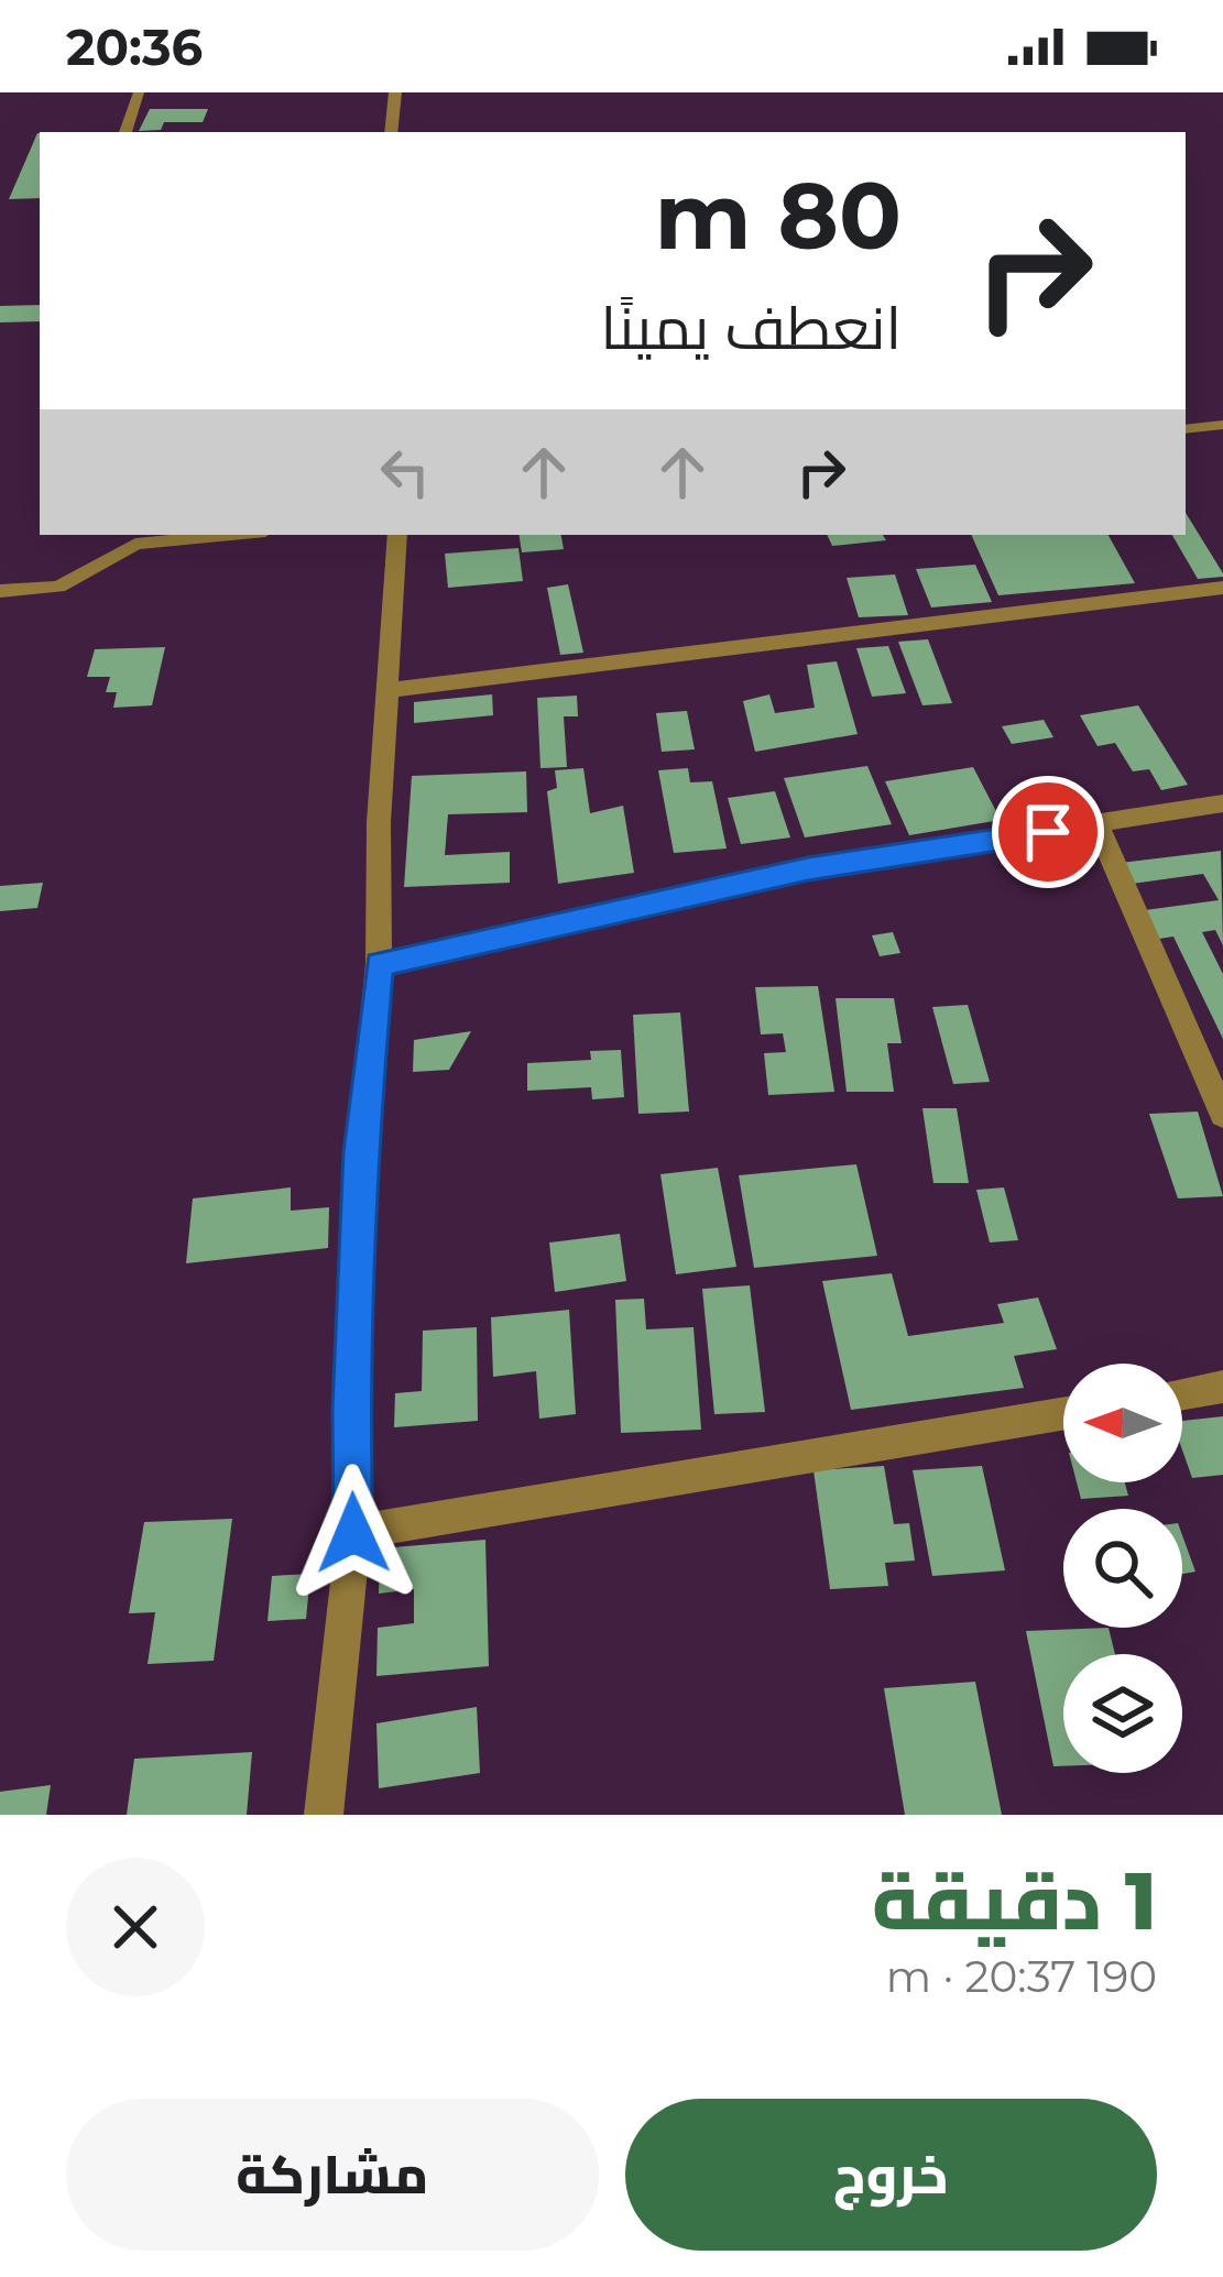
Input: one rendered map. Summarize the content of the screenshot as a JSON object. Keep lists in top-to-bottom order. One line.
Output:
{"north":"left","page":{"status":"20:36","turn":["80 m","انعطف يمينًا"],"heading":["1 دقيقة","190 m · 20:37"],"buttons":["خروج","مشاركة"]}}
